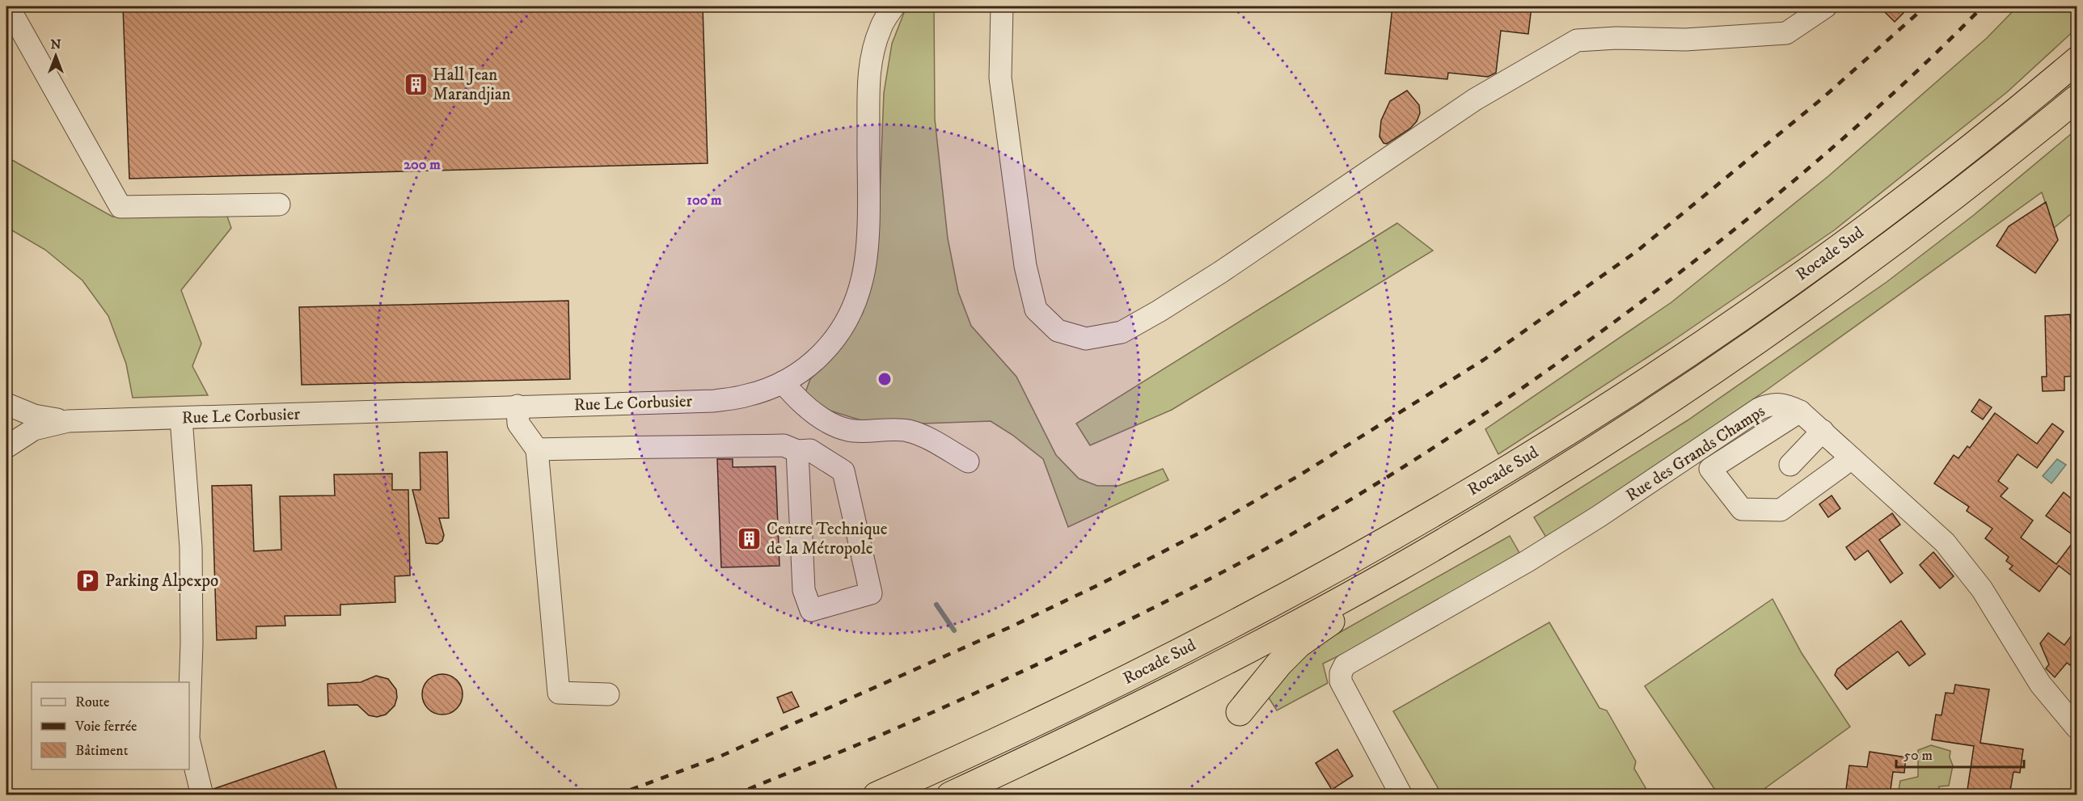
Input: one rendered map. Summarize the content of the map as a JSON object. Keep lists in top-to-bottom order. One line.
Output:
{"streets":{"highway":["Rocade Sud"],"street":["Rue Le Corbusier","Rue des Grands Champs"]},"places":{"building":["Hall Jean Marandjian","Centre Technique de la Métropole"],"parking":["Parking Alpexpo"]},"legend":["Route","Voie ferrée","Bâtiment"],"scale_bar":"50 m","north":"top","rings":["200 m","100 m"]}
